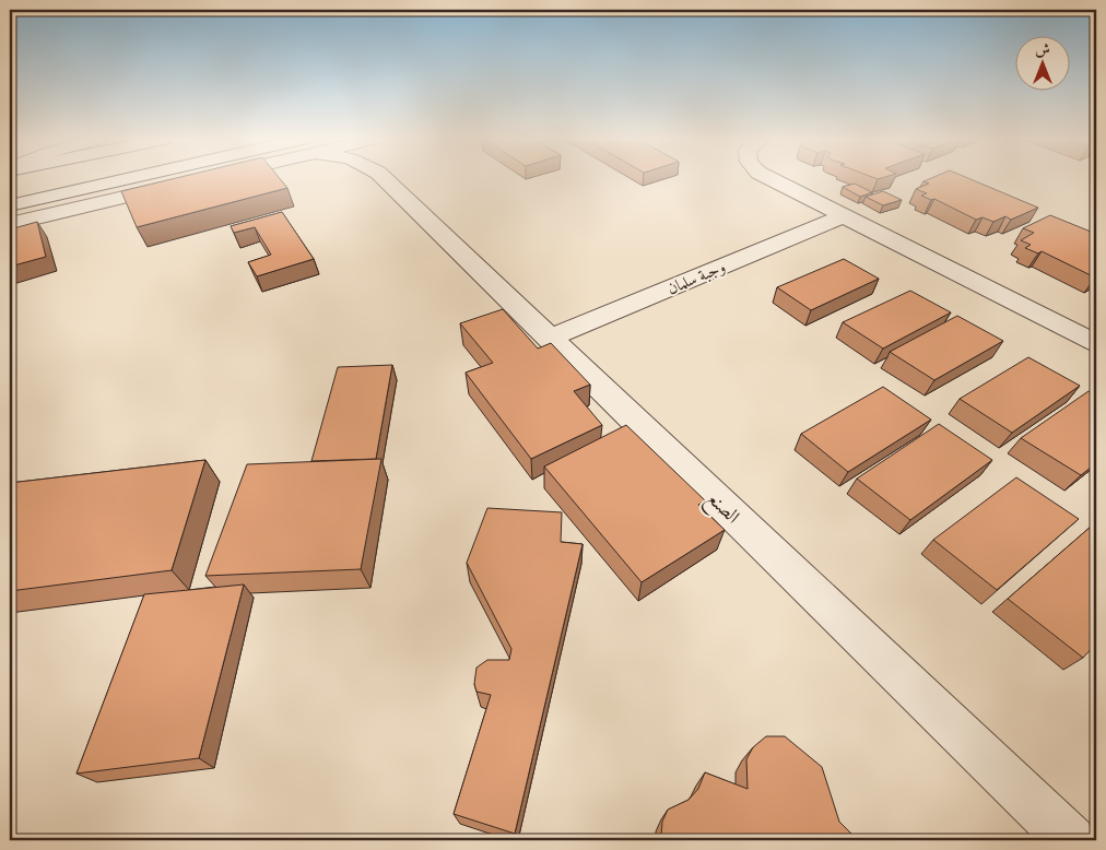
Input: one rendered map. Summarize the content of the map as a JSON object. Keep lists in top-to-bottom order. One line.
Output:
{"streets":{"street":["وجبة سلمان","الصنع"]},"crossings":[["وجبة سلمان","الصنع"]],"north":"top"}
